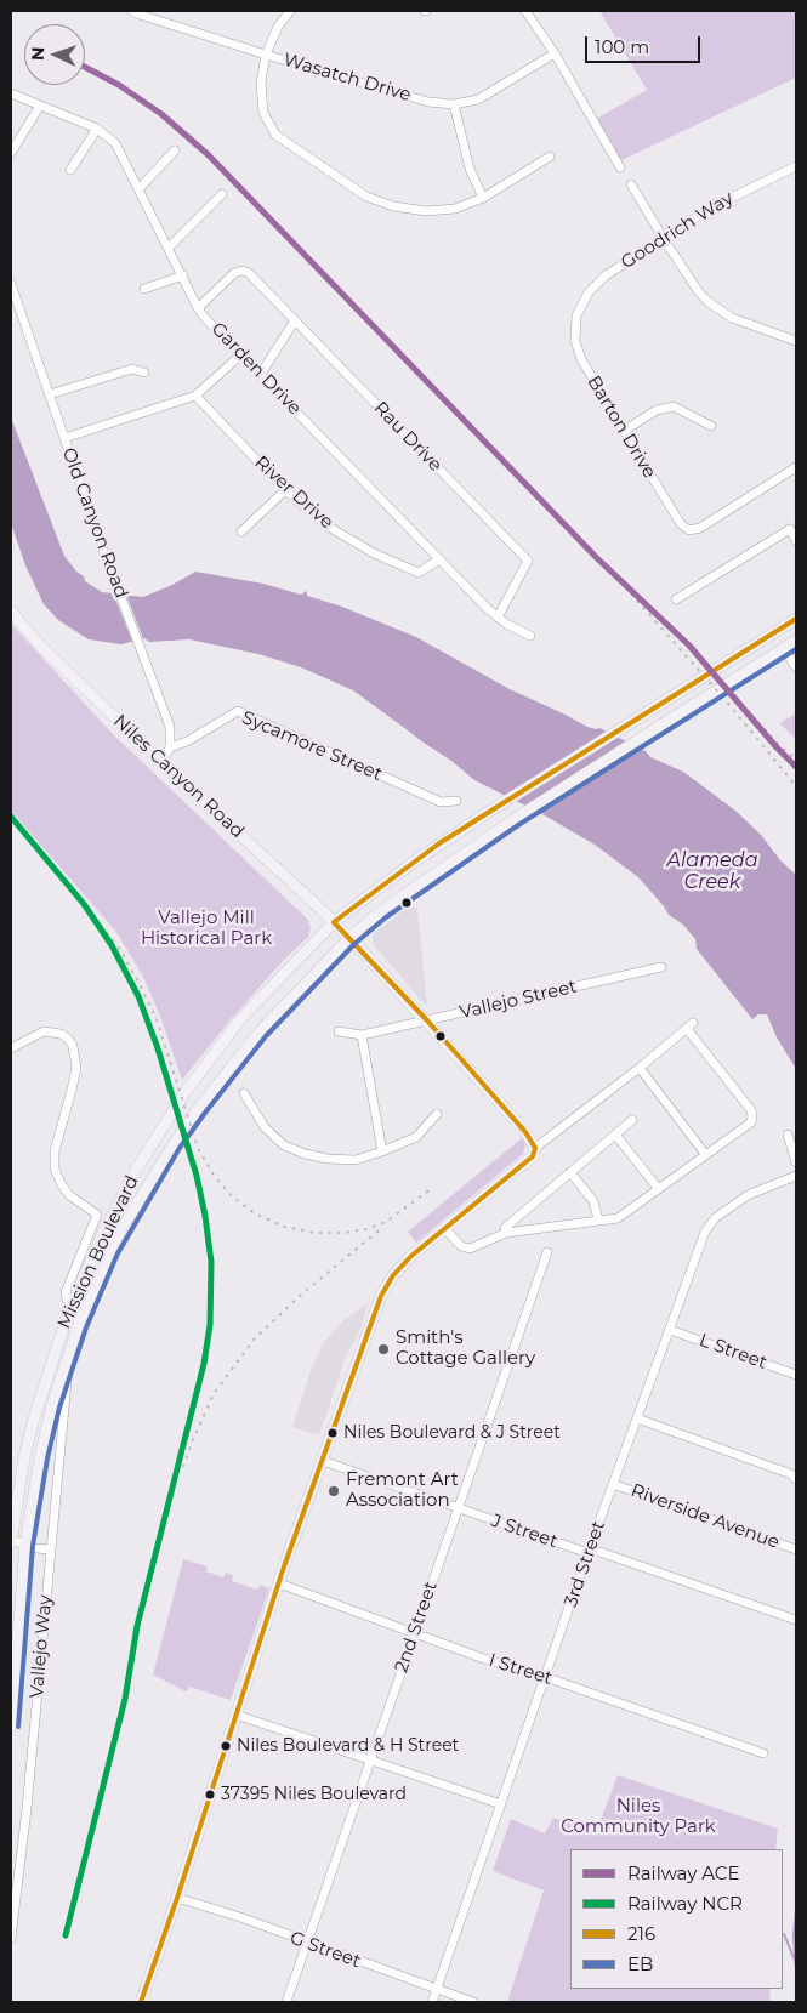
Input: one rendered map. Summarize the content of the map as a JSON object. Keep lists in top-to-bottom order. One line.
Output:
{"streets":{"main road":["Niles Canyon Road","Mission Boulevard"],"street":["Wasatch Drive","Goodrich Way","Garden Drive","Barton Drive","Rau Drive","River Drive","Old Canyon Road","Sycamore Street","Vallejo Street","L Street","Riverside Avenue","J Street","3rd Street","2nd Street","Vallejo Way","I Street","G Street"]},"crossings":[["Goodrich Way","Barton Drive"],["Garden Drive","Rau Drive"],["Garden Drive","River Drive"],["Old Canyon Road","Sycamore Street"],["Niles Canyon Road","Vallejo Street"],["Niles Canyon Road","Mission Boulevard"],["Mission Boulevard","Vallejo Way"],["L Street","3rd Street"],["Riverside Avenue","3rd Street"],["J Street","3rd Street"],["J Street","2nd Street"],["3rd Street","I Street"],["3rd Street","G Street"],["2nd Street","I Street"],["2nd Street","G Street"]],"water":["Alameda Creek"],"parks":["Vallejo Mill Historical Park","Niles Community Park"],"places":["Smith's Cottage Gallery","Niles Boulevard & J Street","Fremont Art Association","Niles Boulevard & H Street","37395 Niles Boulevard"],"lines":["rail line ACE","transit line 216","transit line EB","rail line NCR"],"legend":["Railway ACE","Railway NCR","216","EB"],"scale_bar":"100 m","north":"left"}
